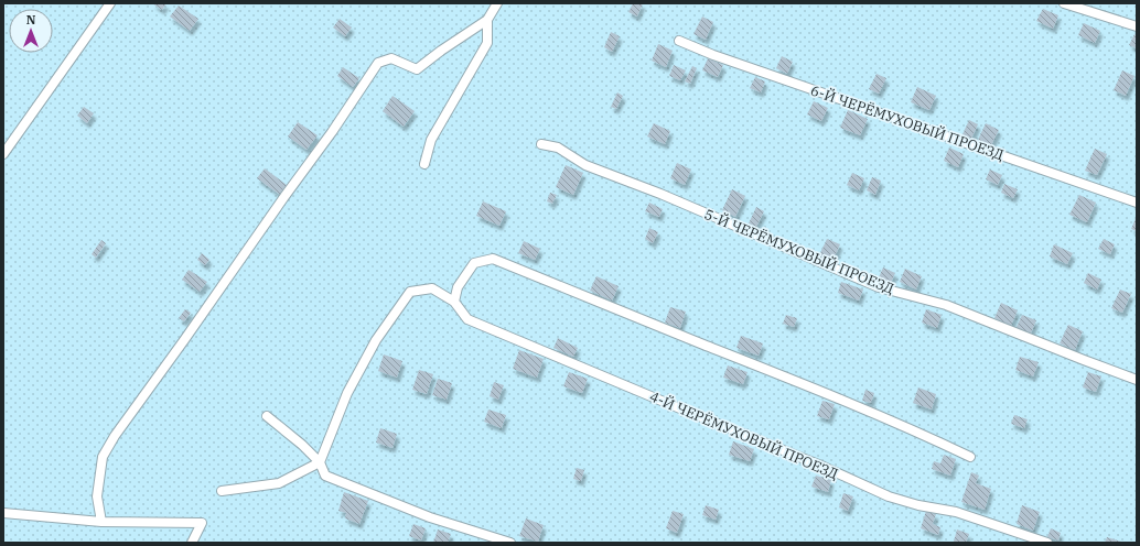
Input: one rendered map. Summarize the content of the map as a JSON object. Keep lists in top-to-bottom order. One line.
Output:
{"streets":{"lane":["6-Й ЧЕРЁМУХОВЫЙ ПРОЕЗД","5-Й ЧЕРЁМУХОВЫЙ ПРОЕЗД","4-Й ЧЕРЁМУХОВЫЙ ПРОЕЗД"]},"north":"top"}
